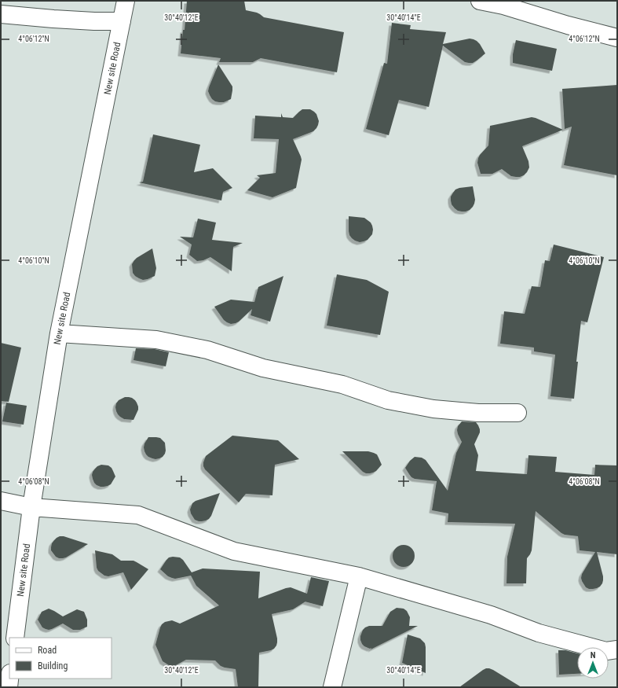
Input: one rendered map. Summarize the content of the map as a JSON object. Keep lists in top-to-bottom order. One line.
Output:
{"streets":{"street":["New site Road"]},"legend":["Road","Building"],"north":"top","coordinates":["30°40'12\"E","30°40'14\"E","4°06'12\"N","4°06'10\"N","4°06'08\"N"]}
